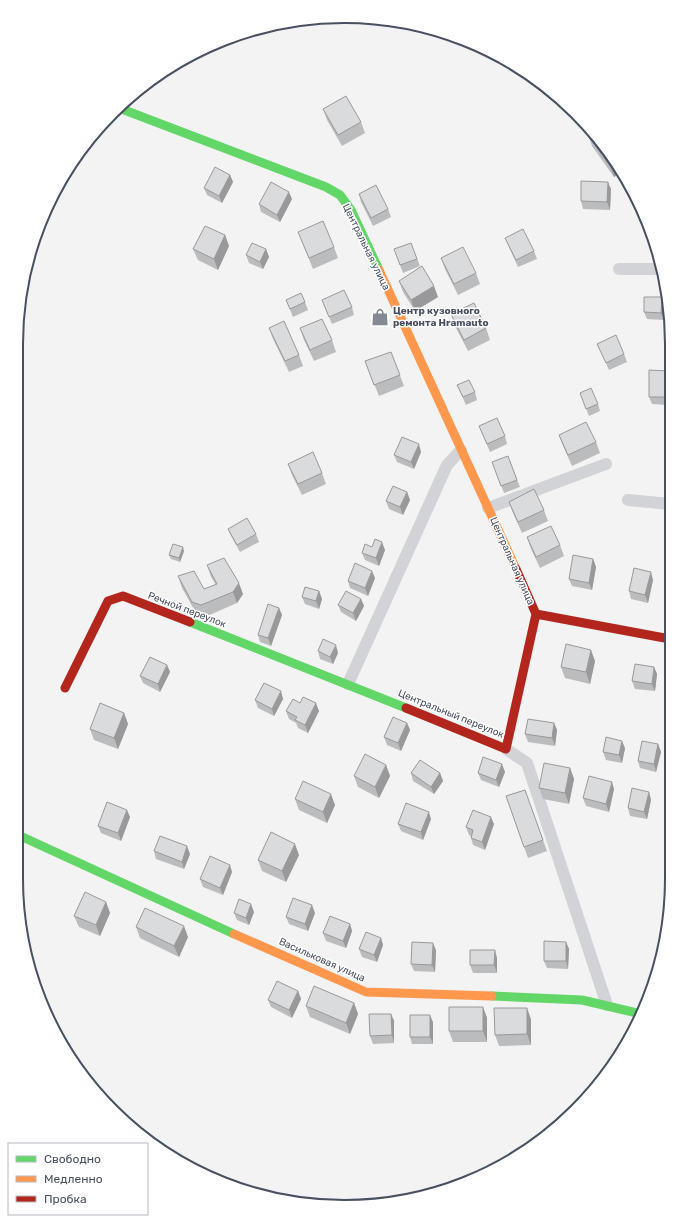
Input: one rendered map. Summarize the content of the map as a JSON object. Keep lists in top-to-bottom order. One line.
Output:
{"streets":{"street":["Центральная улица","Речной переулок","Центральный переулок","Васильковая улица"]},"crossings":[["Центральная улица","Центральный переулок"],["Речной переулок","Центральный переулок"]],"places":{"shop":["Центр кузовного ремонта Hramauto"]},"legend":["Свободно","Медленно","Пробка"]}
